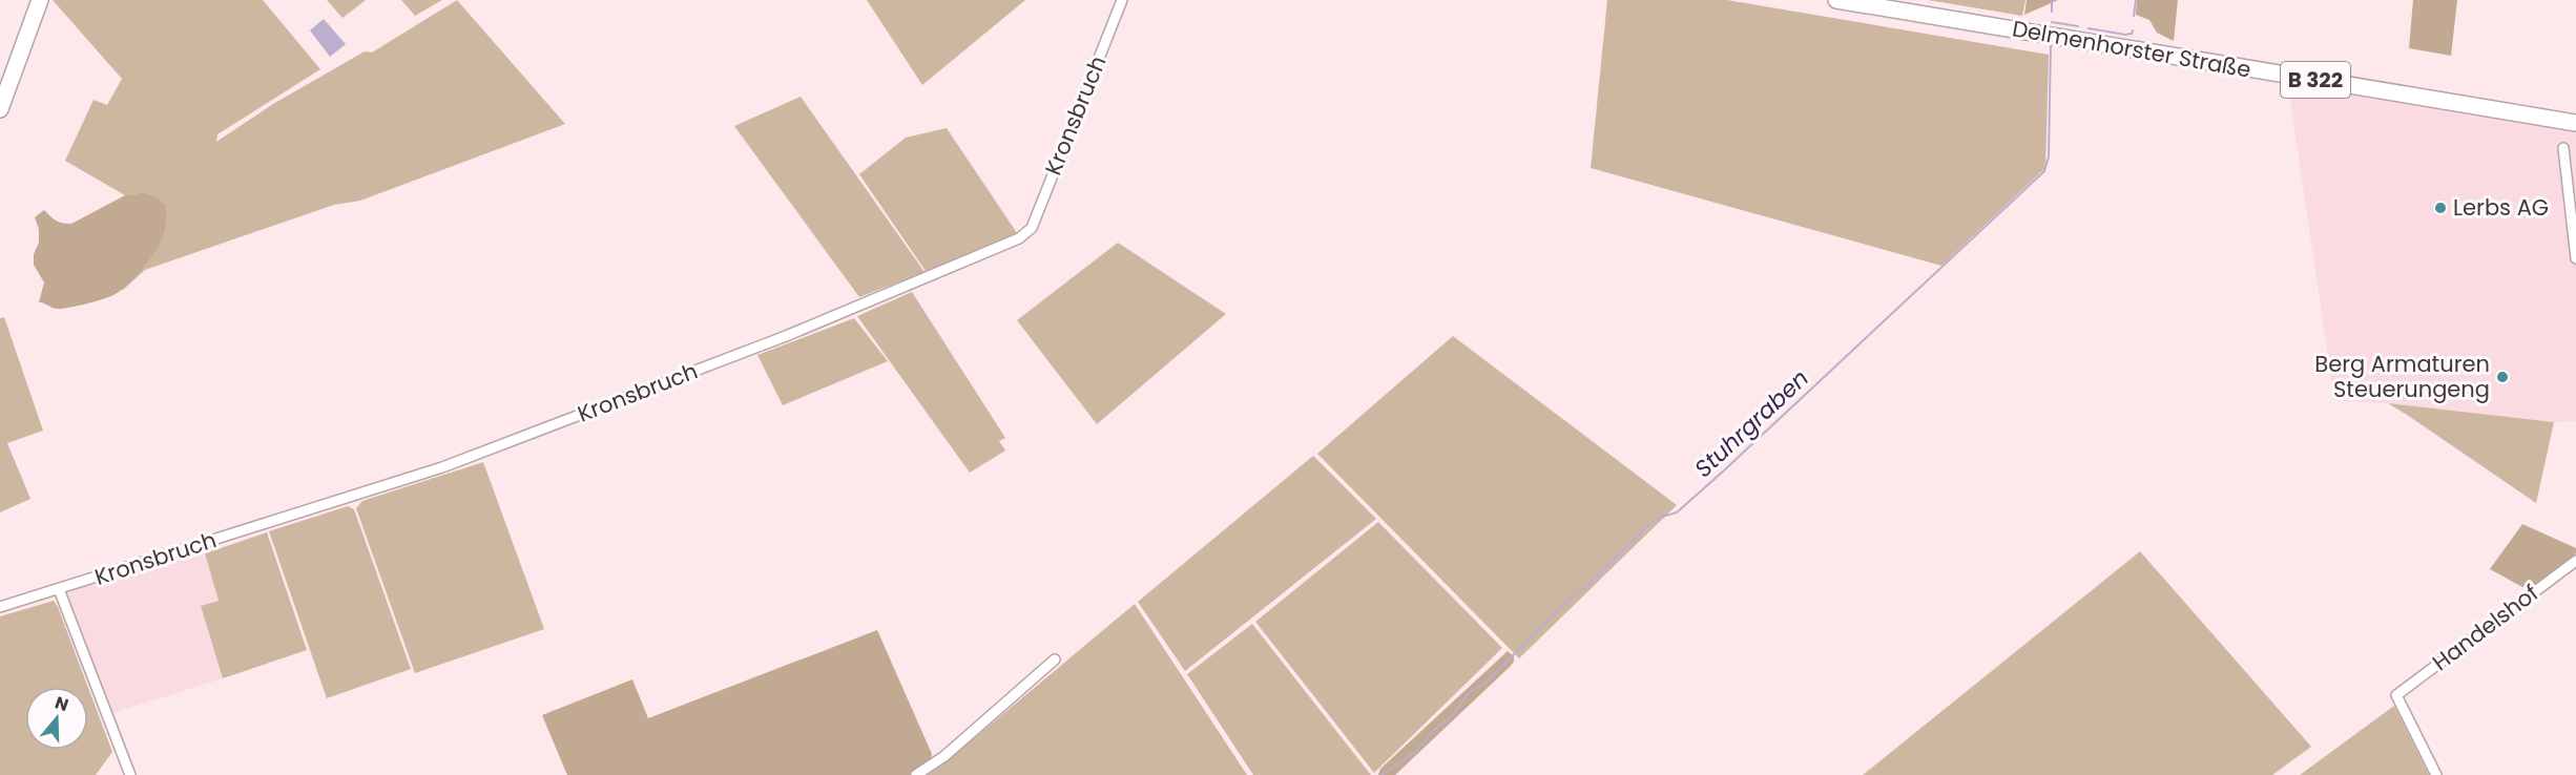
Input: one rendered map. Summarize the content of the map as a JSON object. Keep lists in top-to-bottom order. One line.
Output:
{"streets":{"main road":["Delmenhorster Straße","B 322"],"street":["Kronsbruch","Handelshof"]},"water":["Stuhrgraben"],"places":["Lerbs AG","Berg Armaturen Steuerungeng"],"north":"top"}
